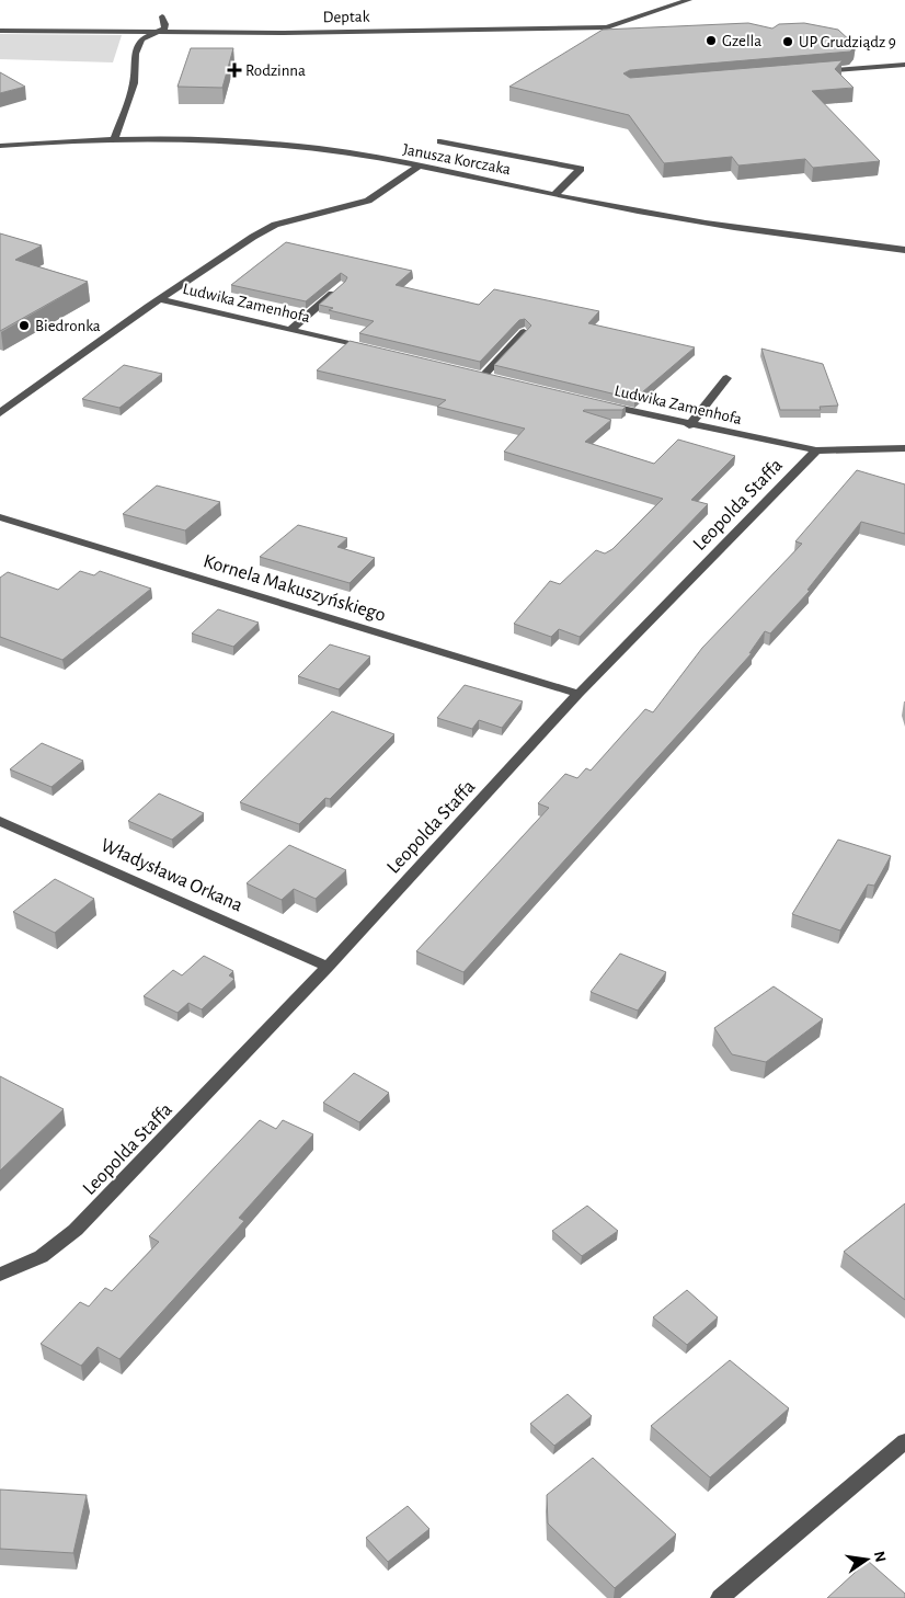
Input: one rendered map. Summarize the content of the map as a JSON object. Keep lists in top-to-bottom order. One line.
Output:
{"streets":{"street":["Deptak","Janusza Korczaka","Ludwika Zamenhofa","Leopolda Staffa","Kornela Makuszyńskiego","Władysława Orkana"]},"crossings":[["Ludwika Zamenhofa","Leopolda Staffa"],["Leopolda Staffa","Kornela Makuszyńskiego"],["Leopolda Staffa","Władysława Orkana"]],"places":{"other":["Gzella","UP Grudziądz 9","Biedronka"],"health":["Rodzinna"]},"north":"right"}
